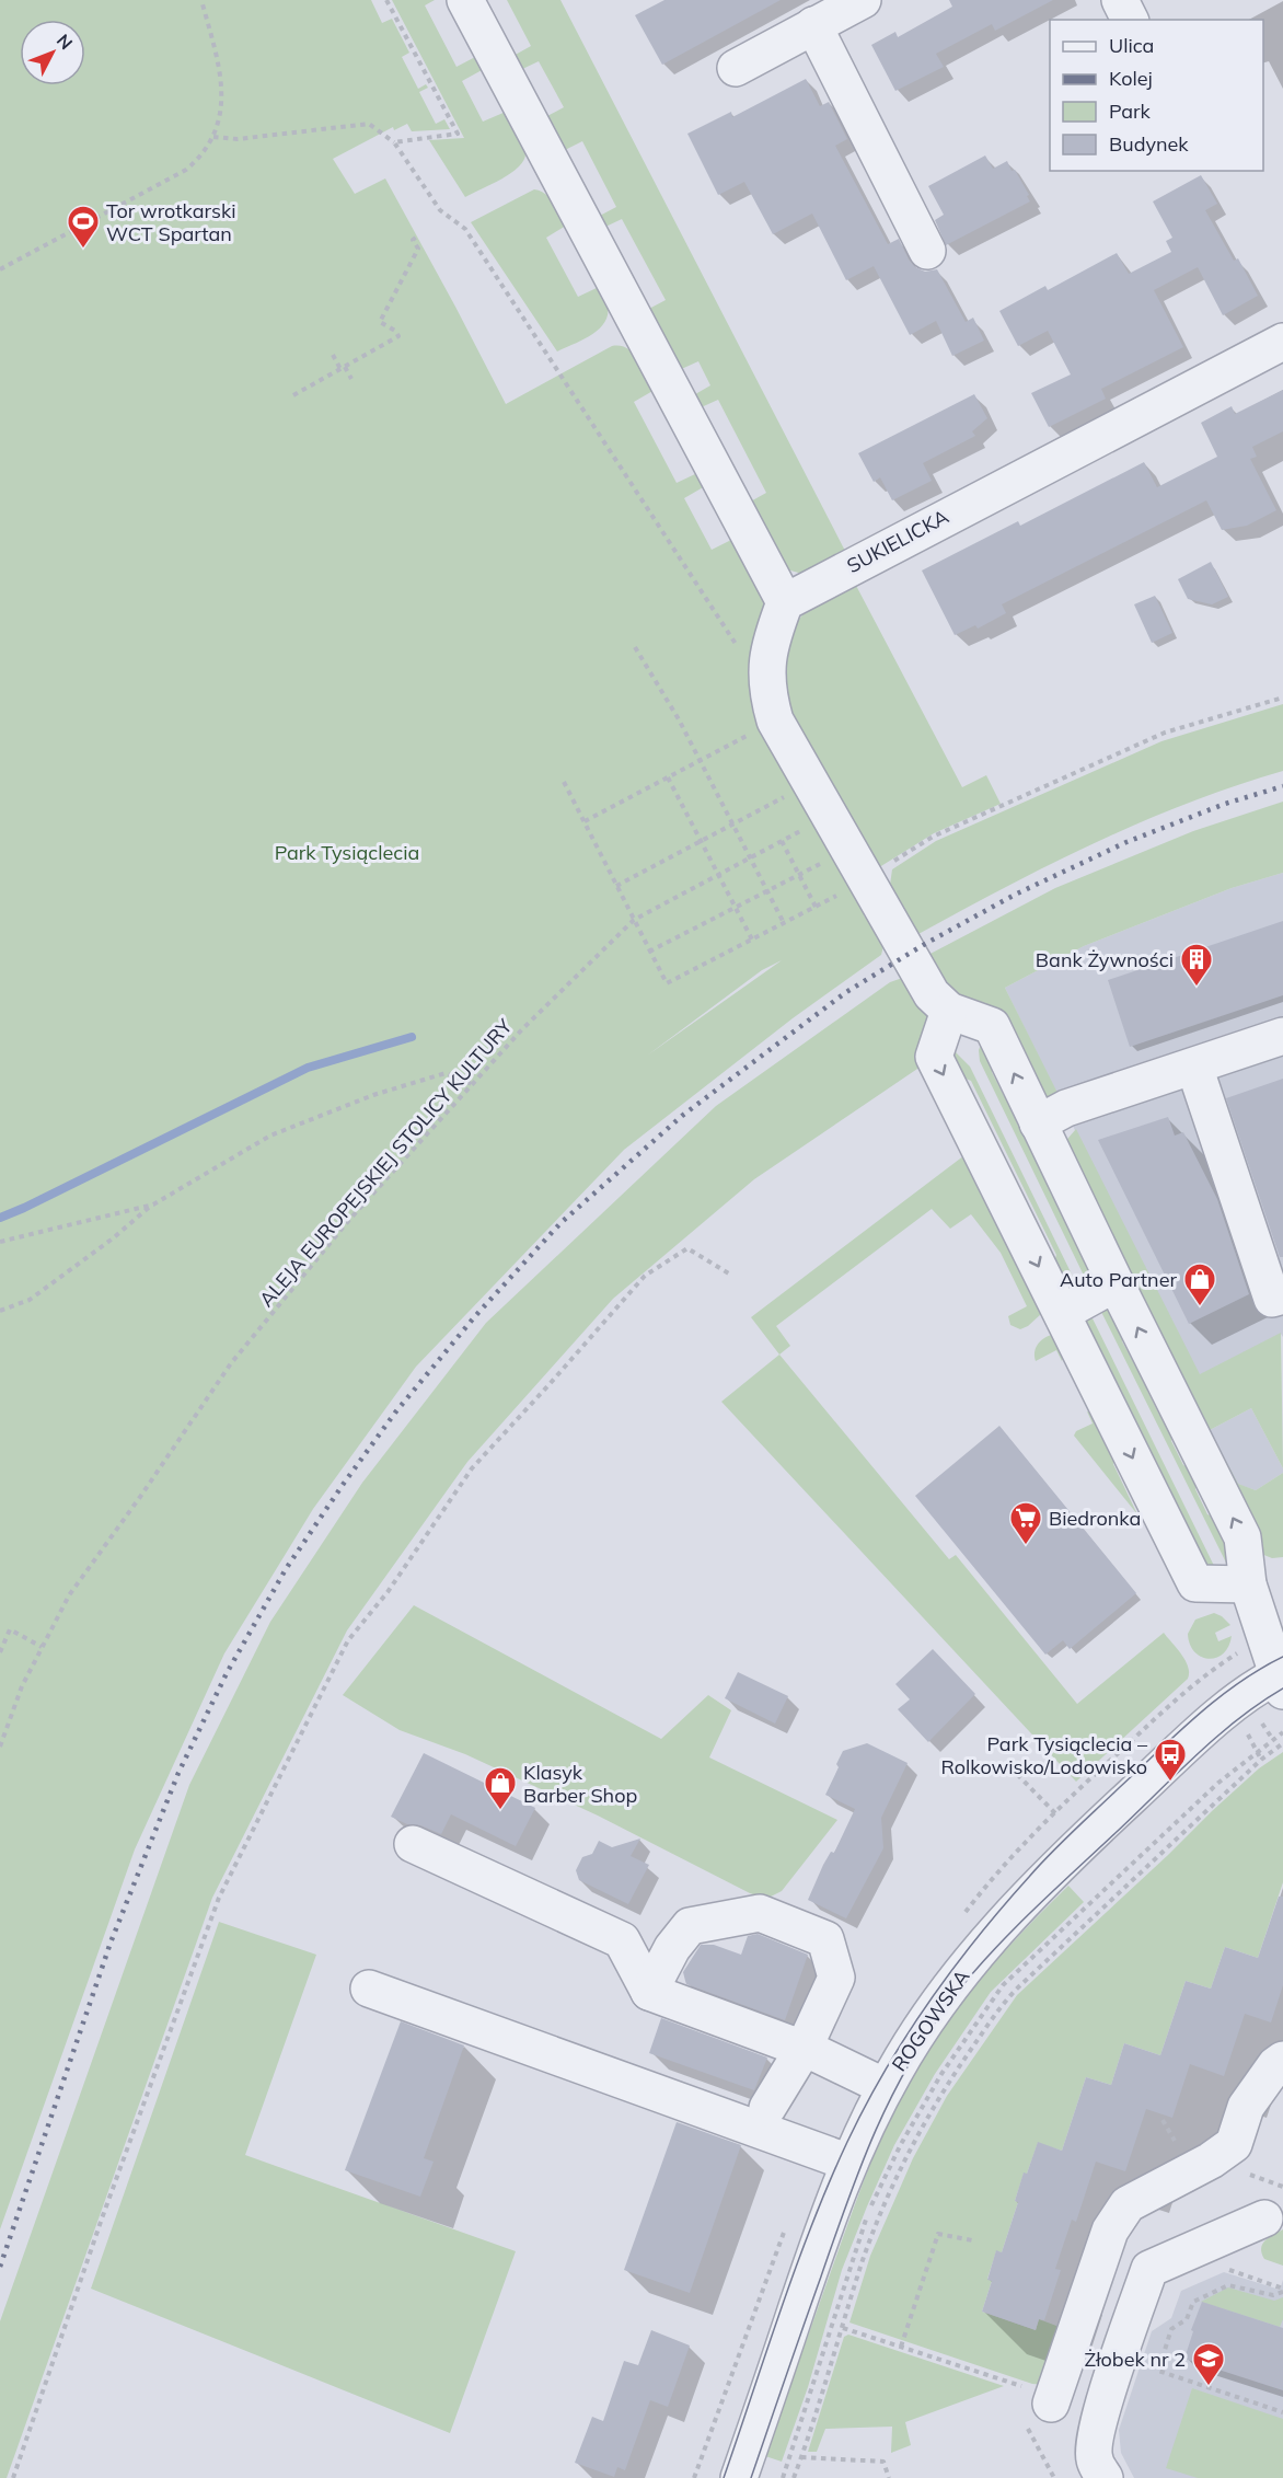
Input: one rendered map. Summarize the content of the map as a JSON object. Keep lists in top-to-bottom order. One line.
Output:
{"streets":{"street":["SUKIELICKA","ROGOWSKA"],"path":["ALEJA EUROPEJSKIEJ STOLICY KULTURY"]},"parks":["Park Tysiąclecia"],"places":{"sports":["Tor wrotkarski WCT Spartan"],"building":["Bank Żywności"],"shop":["Auto Partner","Klasyk Barber Shop"],"supermarket":["Biedronka"],"bus stop":["Park Tysiąclecia – Rolkowisko/Lodowisko"],"school or university":["Żłobek nr 2"]},"legend":["Ulica","Kolej","Park","Budynek"],"north":"top right"}
